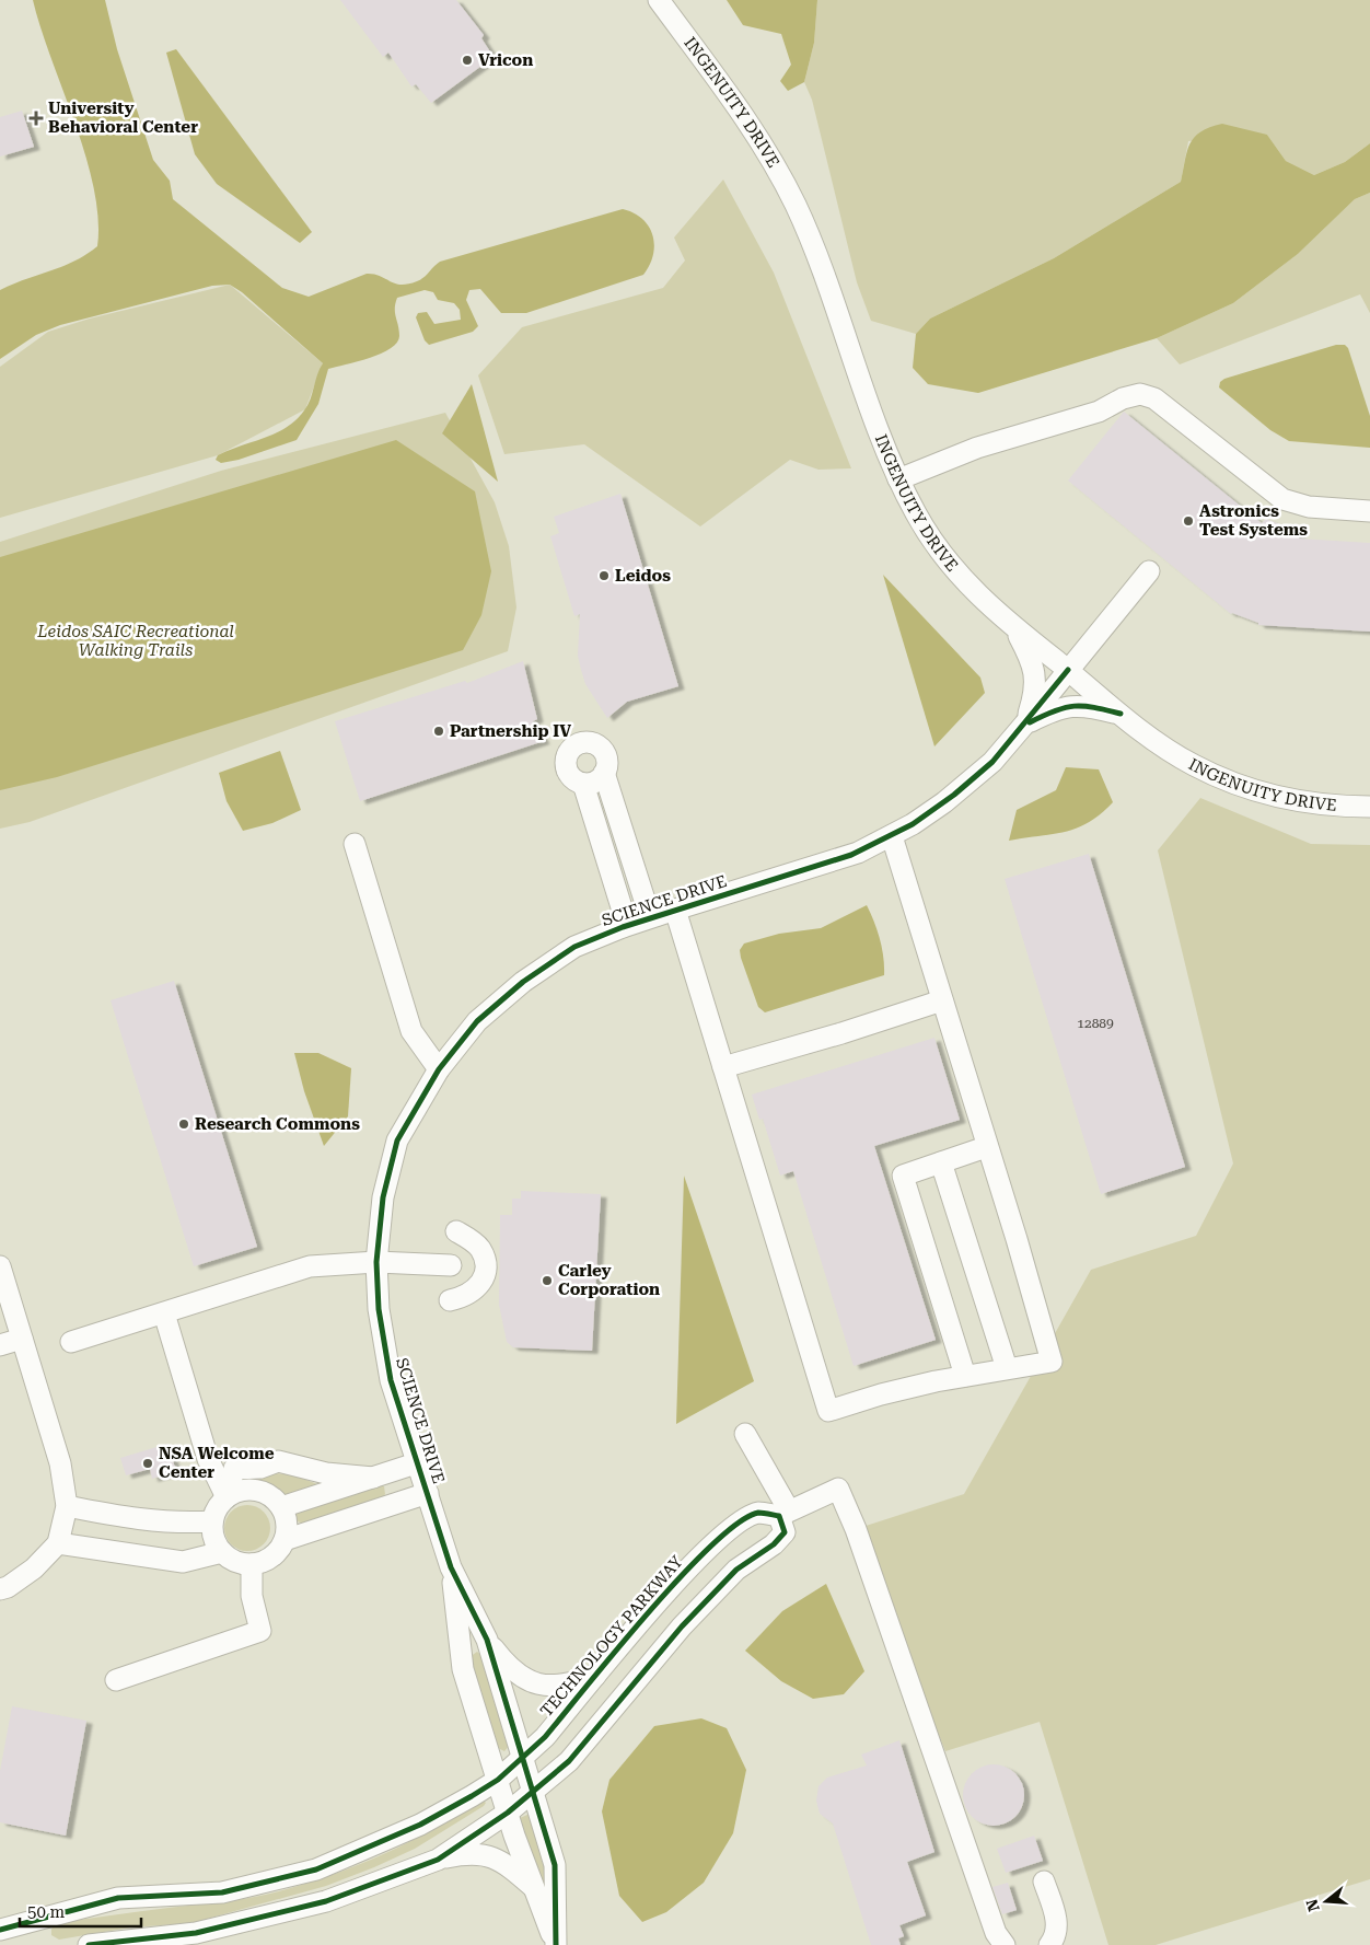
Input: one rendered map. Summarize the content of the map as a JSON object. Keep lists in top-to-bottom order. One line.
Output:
{"streets":{"street":["INGENUITY DRIVE","SCIENCE DRIVE","TECHNOLOGY PARKWAY"]},"crossings":[["INGENUITY DRIVE","SCIENCE DRIVE"],["SCIENCE DRIVE","TECHNOLOGY PARKWAY"]],"parks":["Leidos SAIC Recreational Walking Trails"],"places":{"other":["Vricon","Astronics Test Systems","Leidos","Partnership IV","Research Commons","Carley Corporation","NSA Welcome Center"],"health":["University Behavioral Center"]},"house_numbers":["12889"],"scale_bar":"50 m","north":"left"}
